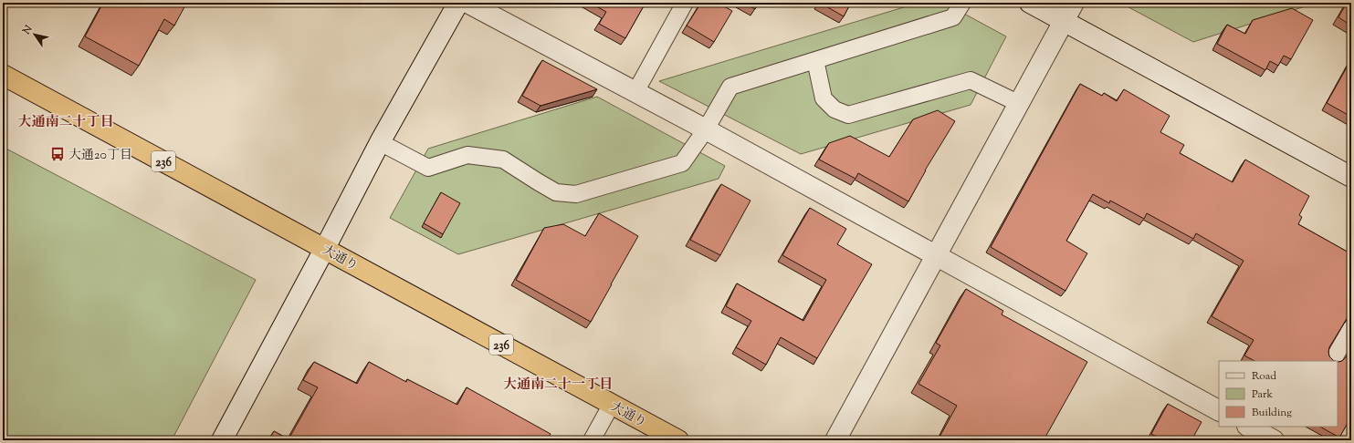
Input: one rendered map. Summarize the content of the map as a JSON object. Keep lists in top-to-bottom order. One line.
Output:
{"streets":{"highway":["236","大通り"]},"districts":["大通南二十丁目","大通南二十一丁目"],"places":{"bus stop":["大通20丁目"]},"legend":["Road","Park","Building"],"north":"top left"}
